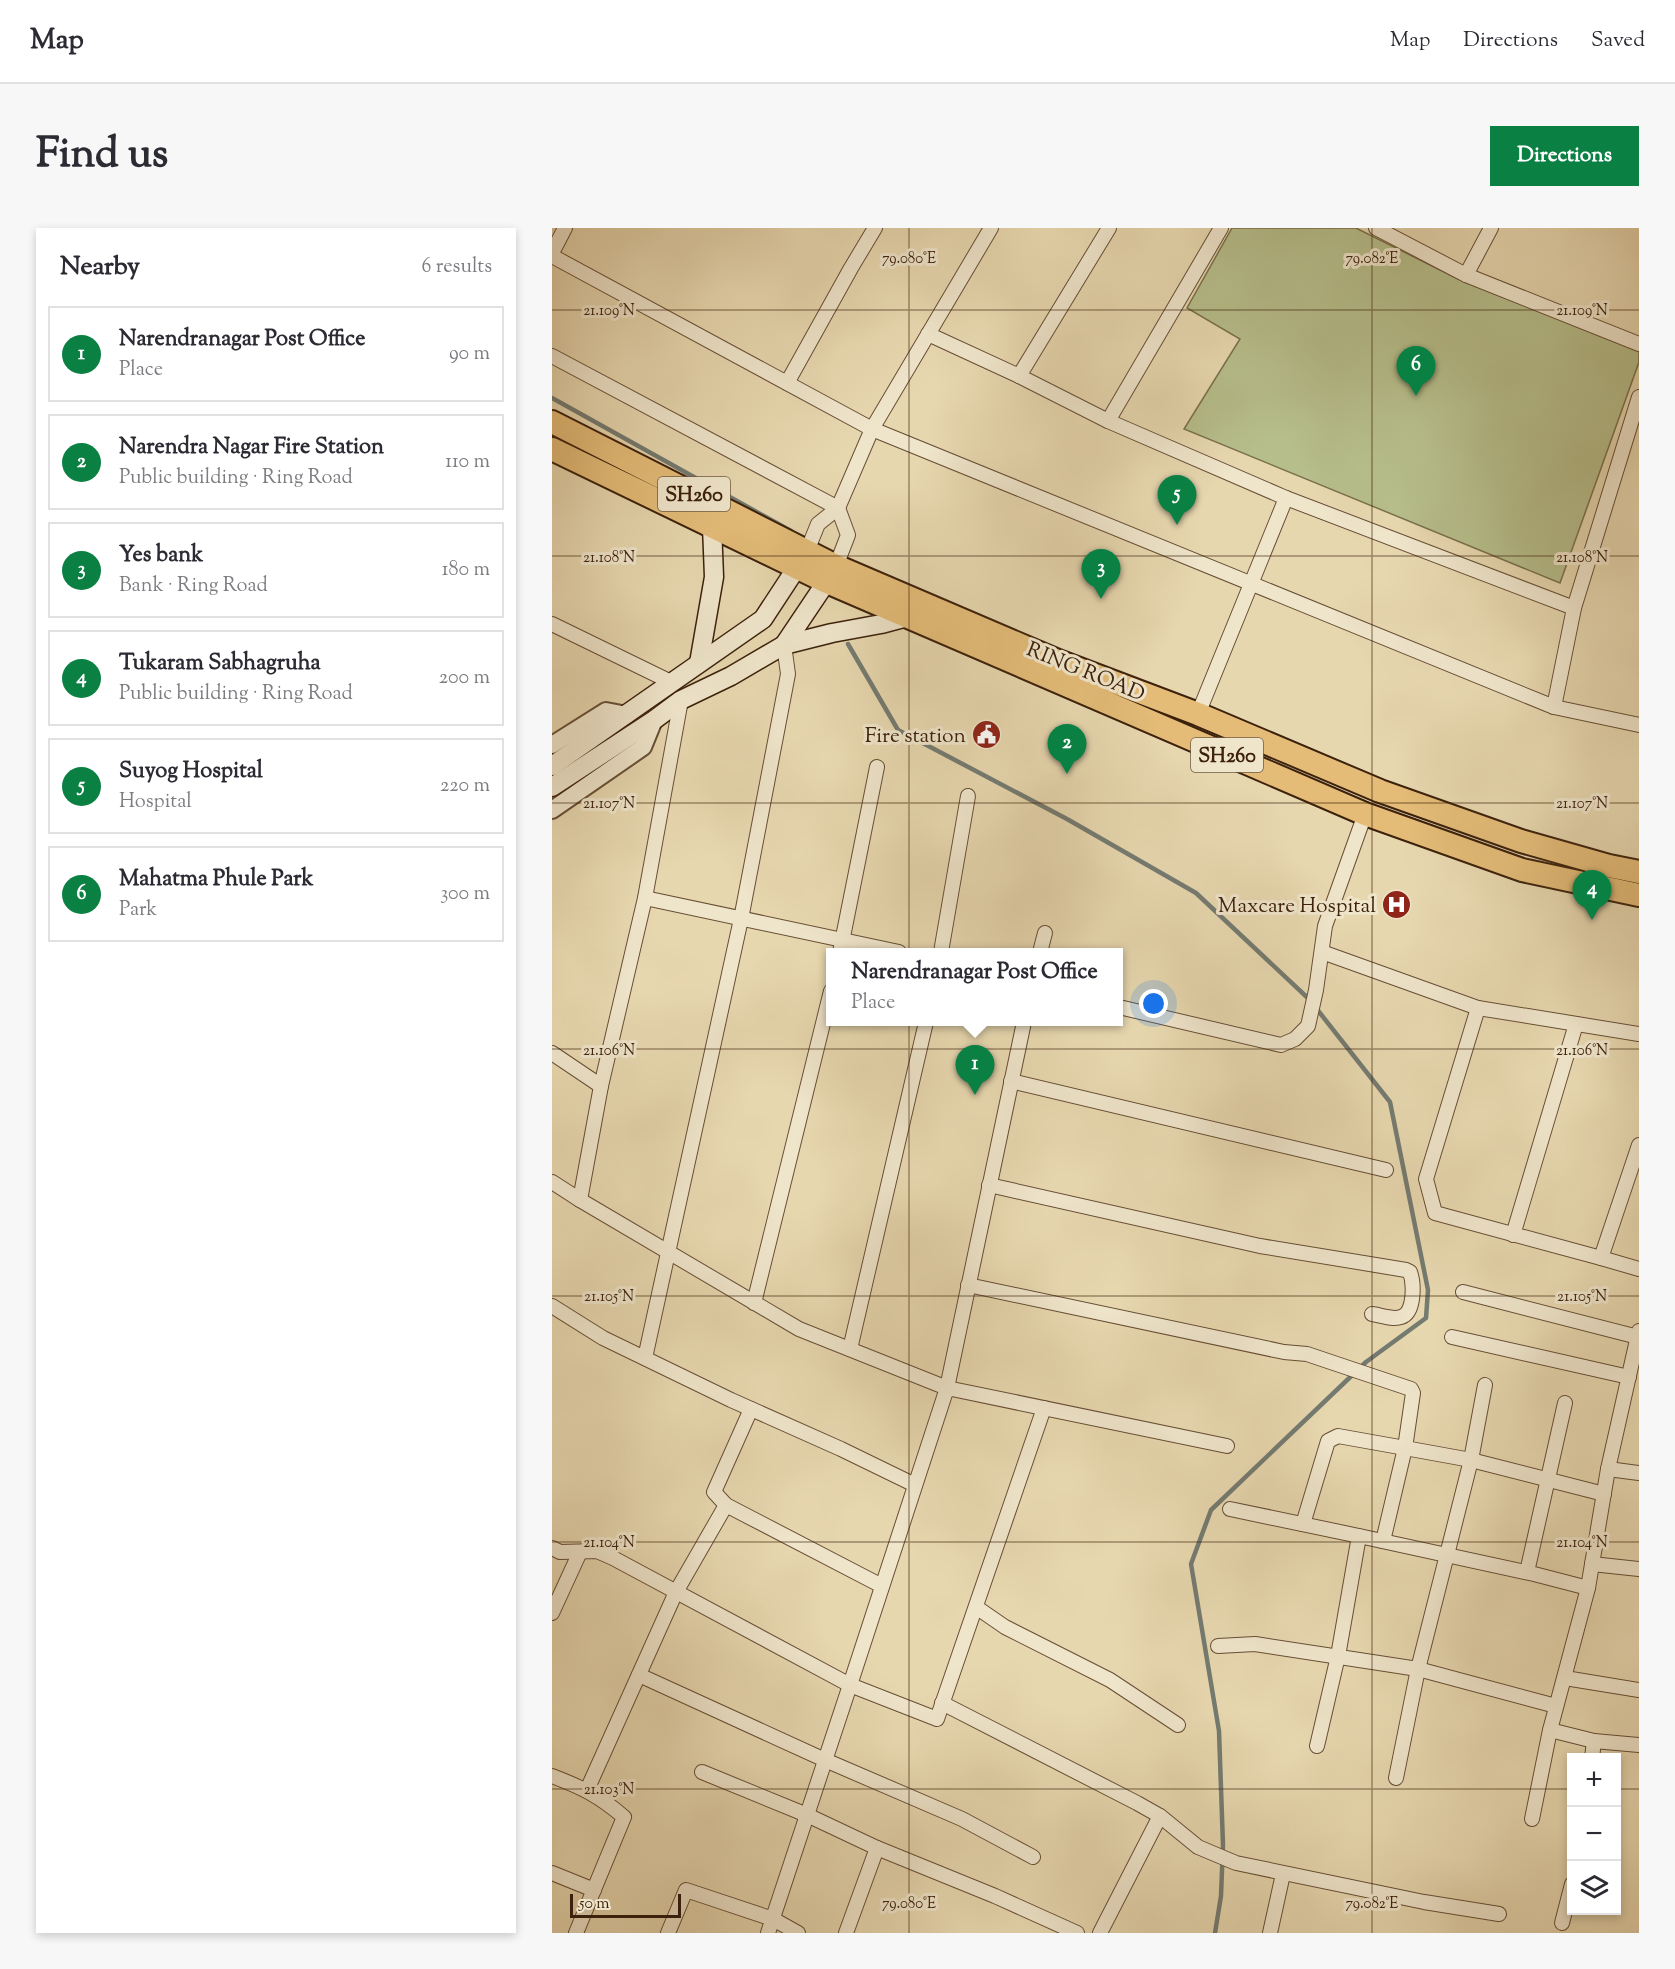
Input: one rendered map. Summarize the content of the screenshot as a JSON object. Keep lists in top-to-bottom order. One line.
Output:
{"streets":{"highway":["SH260","RING ROAD"]},"places":{"public building":["Fire station"],"hospital":["Maxcare Hospital"]},"scale_bar":"50 m","page":{"header":"Map","nav":["Map","Directions","Saved"],"title":"Find us","buttons":"Directions","heading":["Nearby","6 results"],"list":[{"mark":"1","name":"Narendranagar Post Office","note":"Place","value":"90 m"},{"mark":"2","name":"Narendra Nagar Fire Station","note":"Public building · Ring Road","value":"110 m"},{"mark":"3","name":"Yes bank","note":"Bank · Ring Road","value":"180 m"},{"mark":"4","name":"Tukaram Sabhagruha","note":"Public building · Ring Road","value":"200 m"},{"mark":"5","name":"Suyog Hospital","note":"Hospital","value":"220 m"},{"mark":"6","name":"Mahatma Phule Park","note":"Park","value":"300 m"}],"pins":["6","5","3","2","4","1"],"popup":["Narendranagar Post Office","Place"],"map_buttons":["+","−"],"scale":"50 m"},"coordinates":["79.080°E","79.082°E","21.109°N","21.108°N","21.107°N","21.106°N","21.105°N","21.104°N","21.103°N"]}
